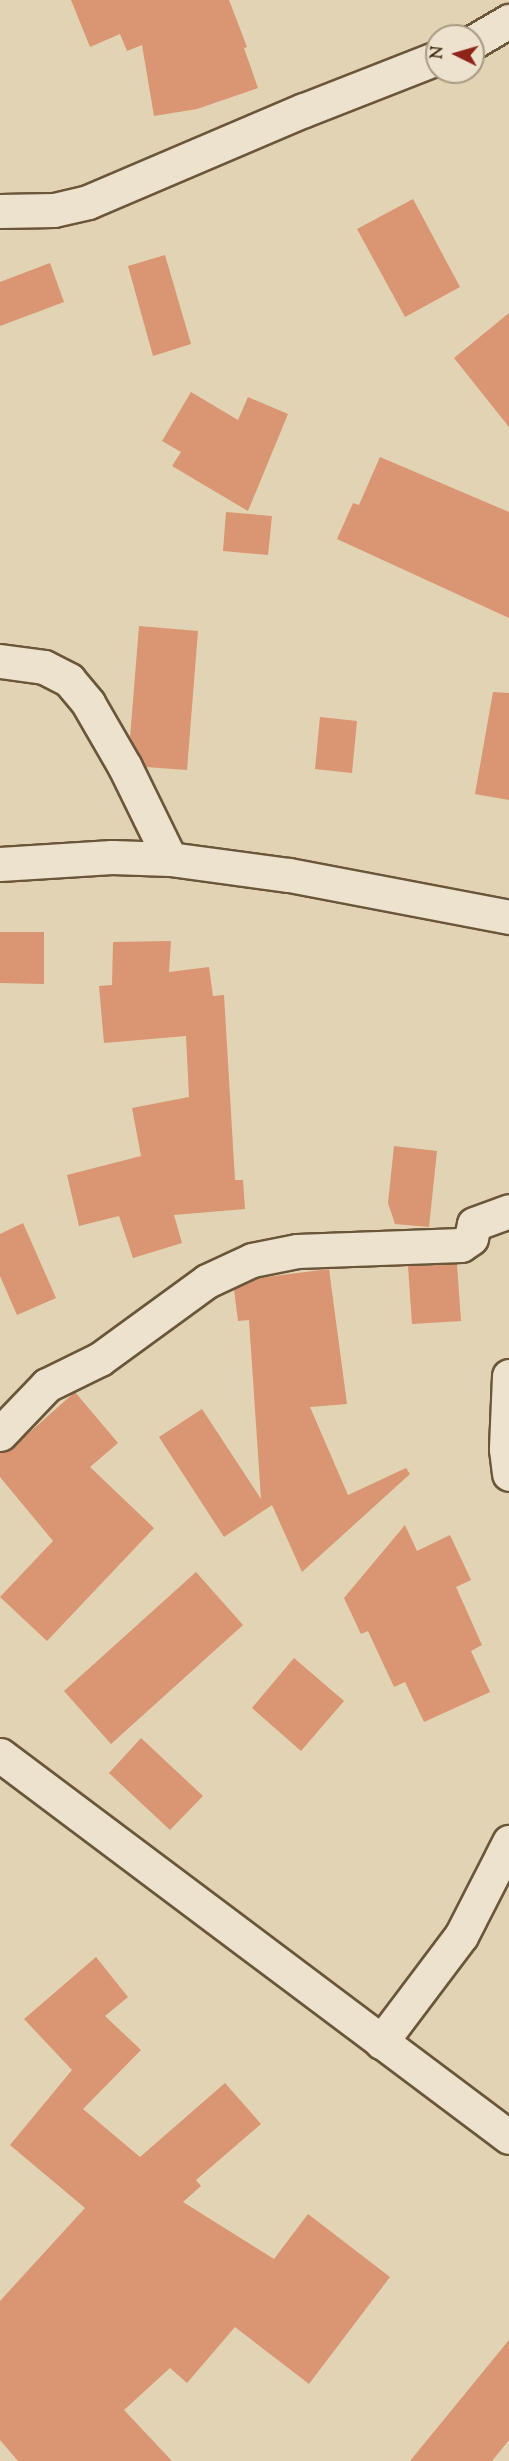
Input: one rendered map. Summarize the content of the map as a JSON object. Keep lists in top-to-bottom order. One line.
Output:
{"north":"left"}
